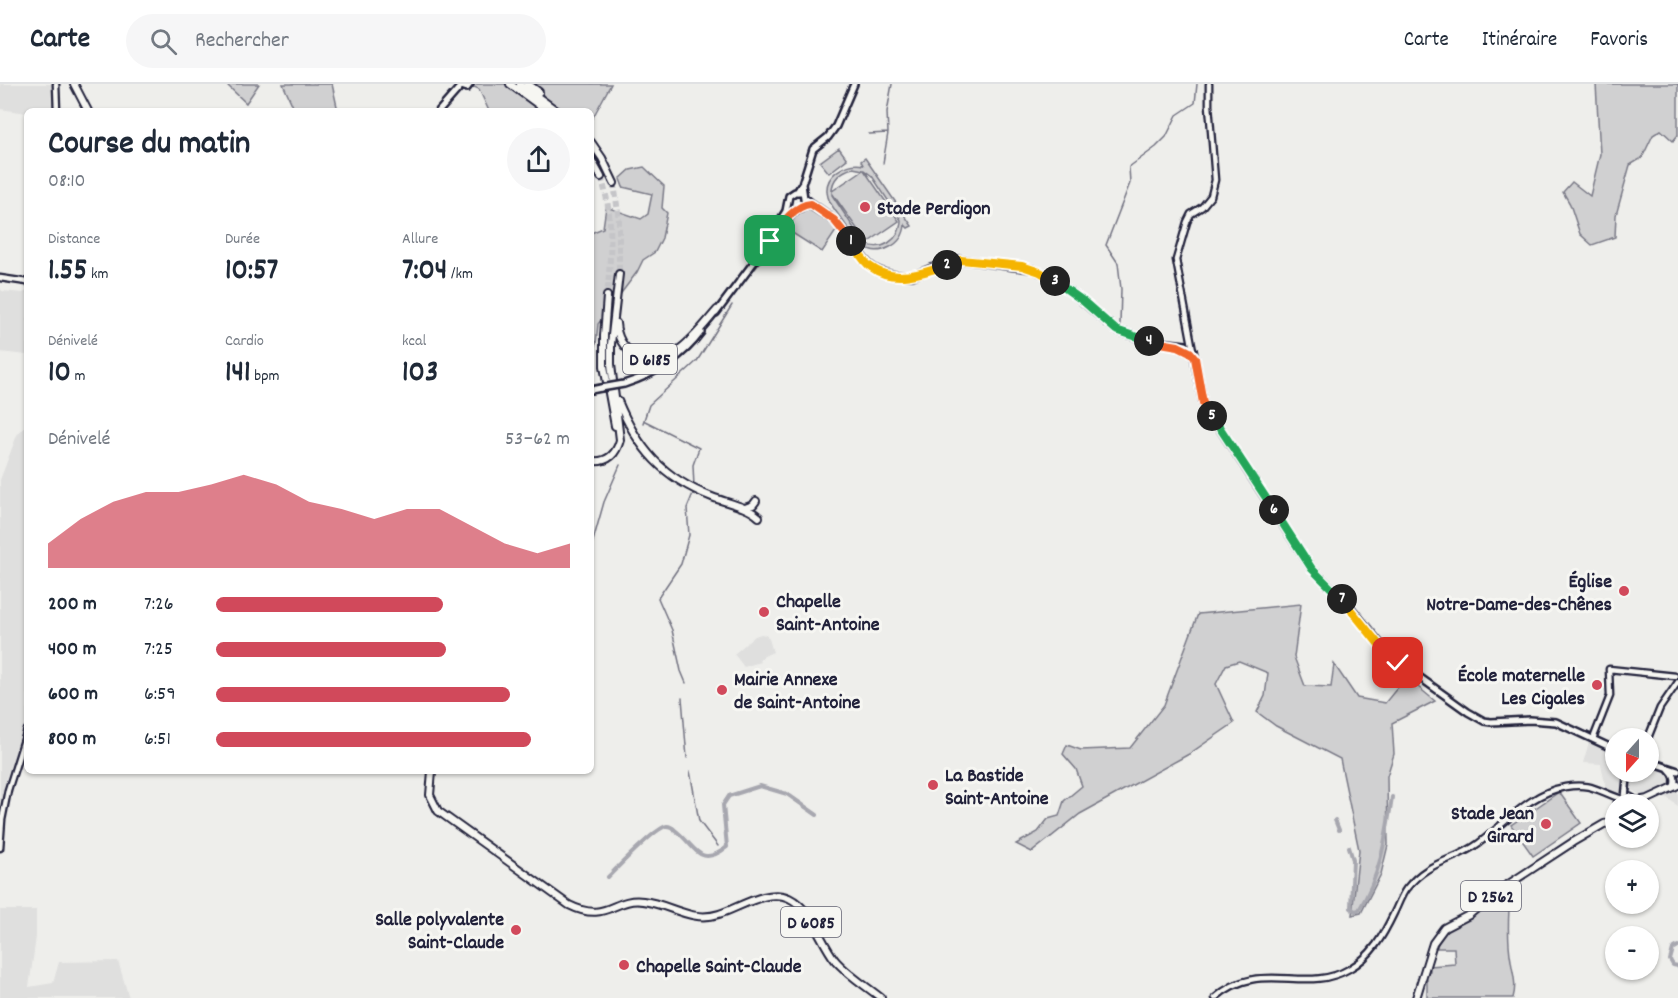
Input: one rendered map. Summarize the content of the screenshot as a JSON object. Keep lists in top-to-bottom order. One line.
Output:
{"streets":{"main road":["D 6185","D 2562","D 6085"]},"places":["Stade Perdigon","Église Notre-Dame-des-Chênes","Chapelle Saint-Antoine","École maternelle Les Cigales","Mairie Annexe de Saint-Antoine","La Bastide Saint-Antoine","Stade Jean Girard","Salle polyvalente Saint-Claude","Chapelle Saint-Claude"],"north":"bottom","page":{"header":"Carte","search":"Rechercher","nav":["Carte","Itinéraire","Favoris"],"heading":["Course du matin","08:10"],"stats":[["Distance","1.55 km"],["Durée","10:57"],["Allure","7:04 /km"],["Dénivelé","10 m"],["Cardio","141 bpm"],["kcal","103"]],"pins":["1","2","3","4","5","6","7"],"chart":["Dénivelé","53–62 m"],"list":[{"name":"200 m","note":"7:26"},{"name":"400 m","note":"7:25"},{"name":"600 m","note":"6:59"},{"name":"800 m","note":"6:51"}],"map_buttons":["+","−"]}}
